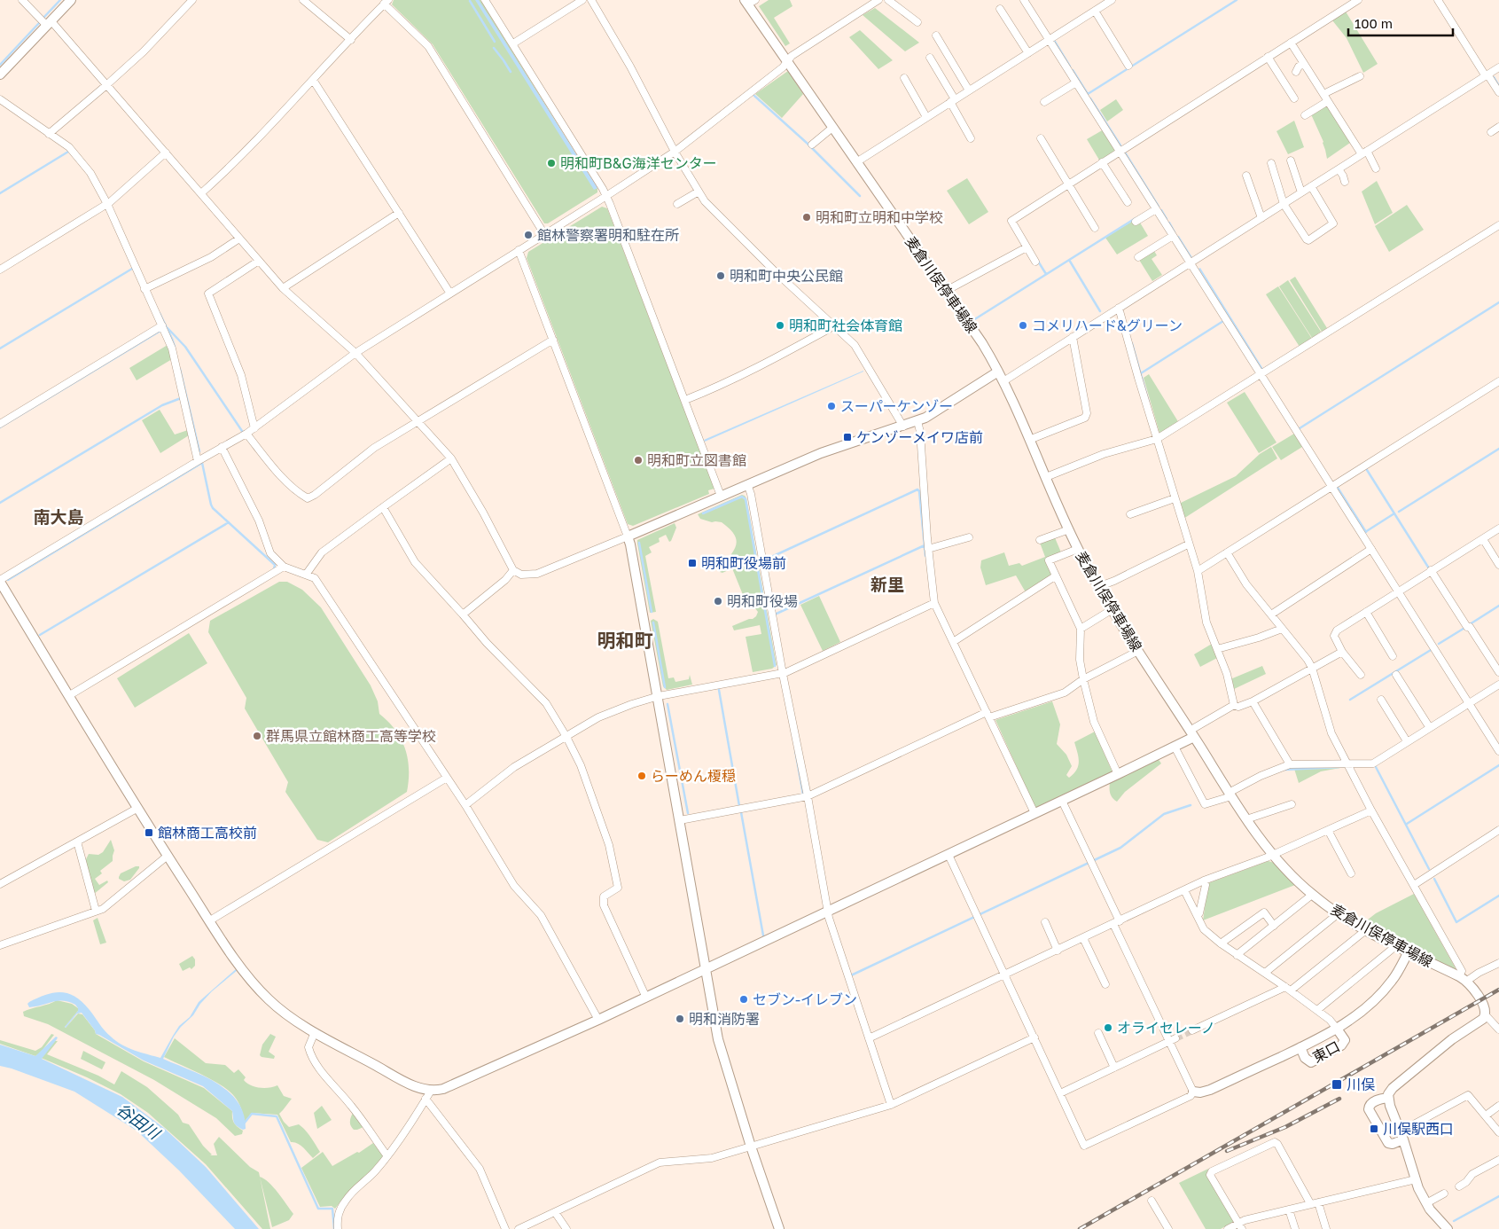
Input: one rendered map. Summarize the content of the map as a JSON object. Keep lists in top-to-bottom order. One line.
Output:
{"streets":{"street":["麦倉川俣停車場線","東口"]},"districts":["南大島","新里","明和町"],"water":["谷田川"],"places":{"other":["明和町B&G海洋センター","明和町立明和中学校","館林警察署明和駐在所","明和町中央公民館","明和町社会体育館","コメリハード&グリーン","スーパーケンゾー","明和町立図書館","明和町役場","群馬県立館林商工高等学校","らーめん榎穏","セブン-イレブン","明和消防署","オライセレーノ"],"transit":["ケンゾーメイワ店前","明和町役場前","館林商工高校前","川俣","川俣駅西口"]},"scale_bar":"100 m"}
